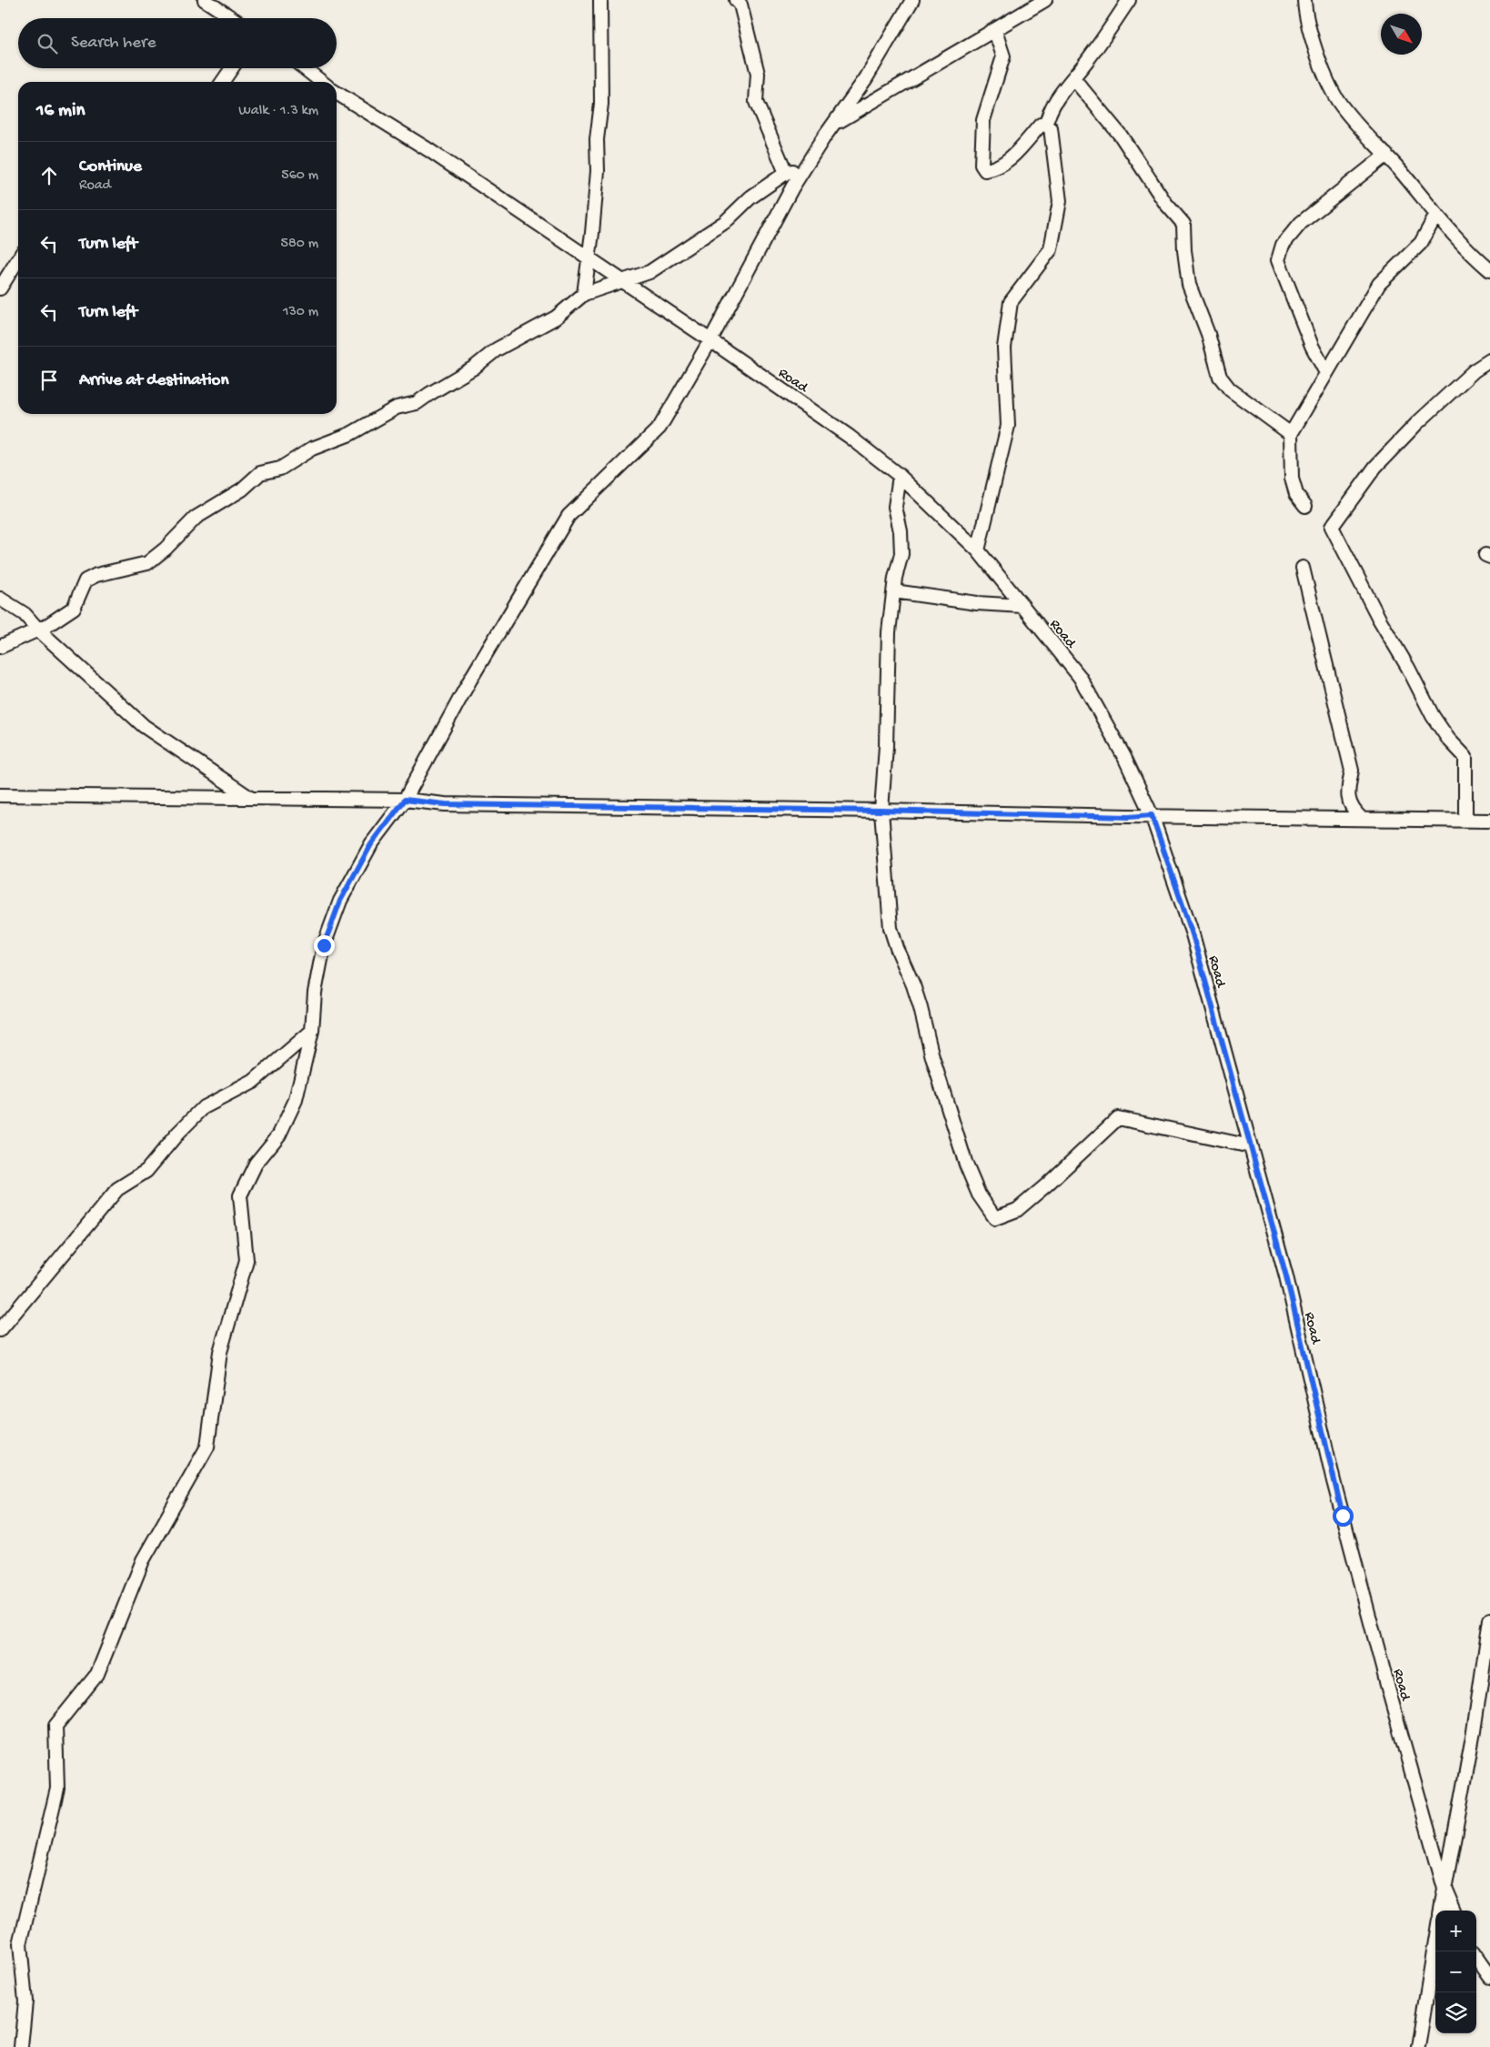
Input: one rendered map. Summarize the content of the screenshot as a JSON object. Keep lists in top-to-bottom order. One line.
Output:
{"streets":{"street":["Road"]},"north":"bottom right","page":{"search":"Search here","heading":["16 min","Walk · 1.3 km"],"list":[["Continue","Road","560 m"],["Turn left","580 m"],["Turn left","130 m"],"Arrive at destination"],"map_buttons":["+","−"]}}
